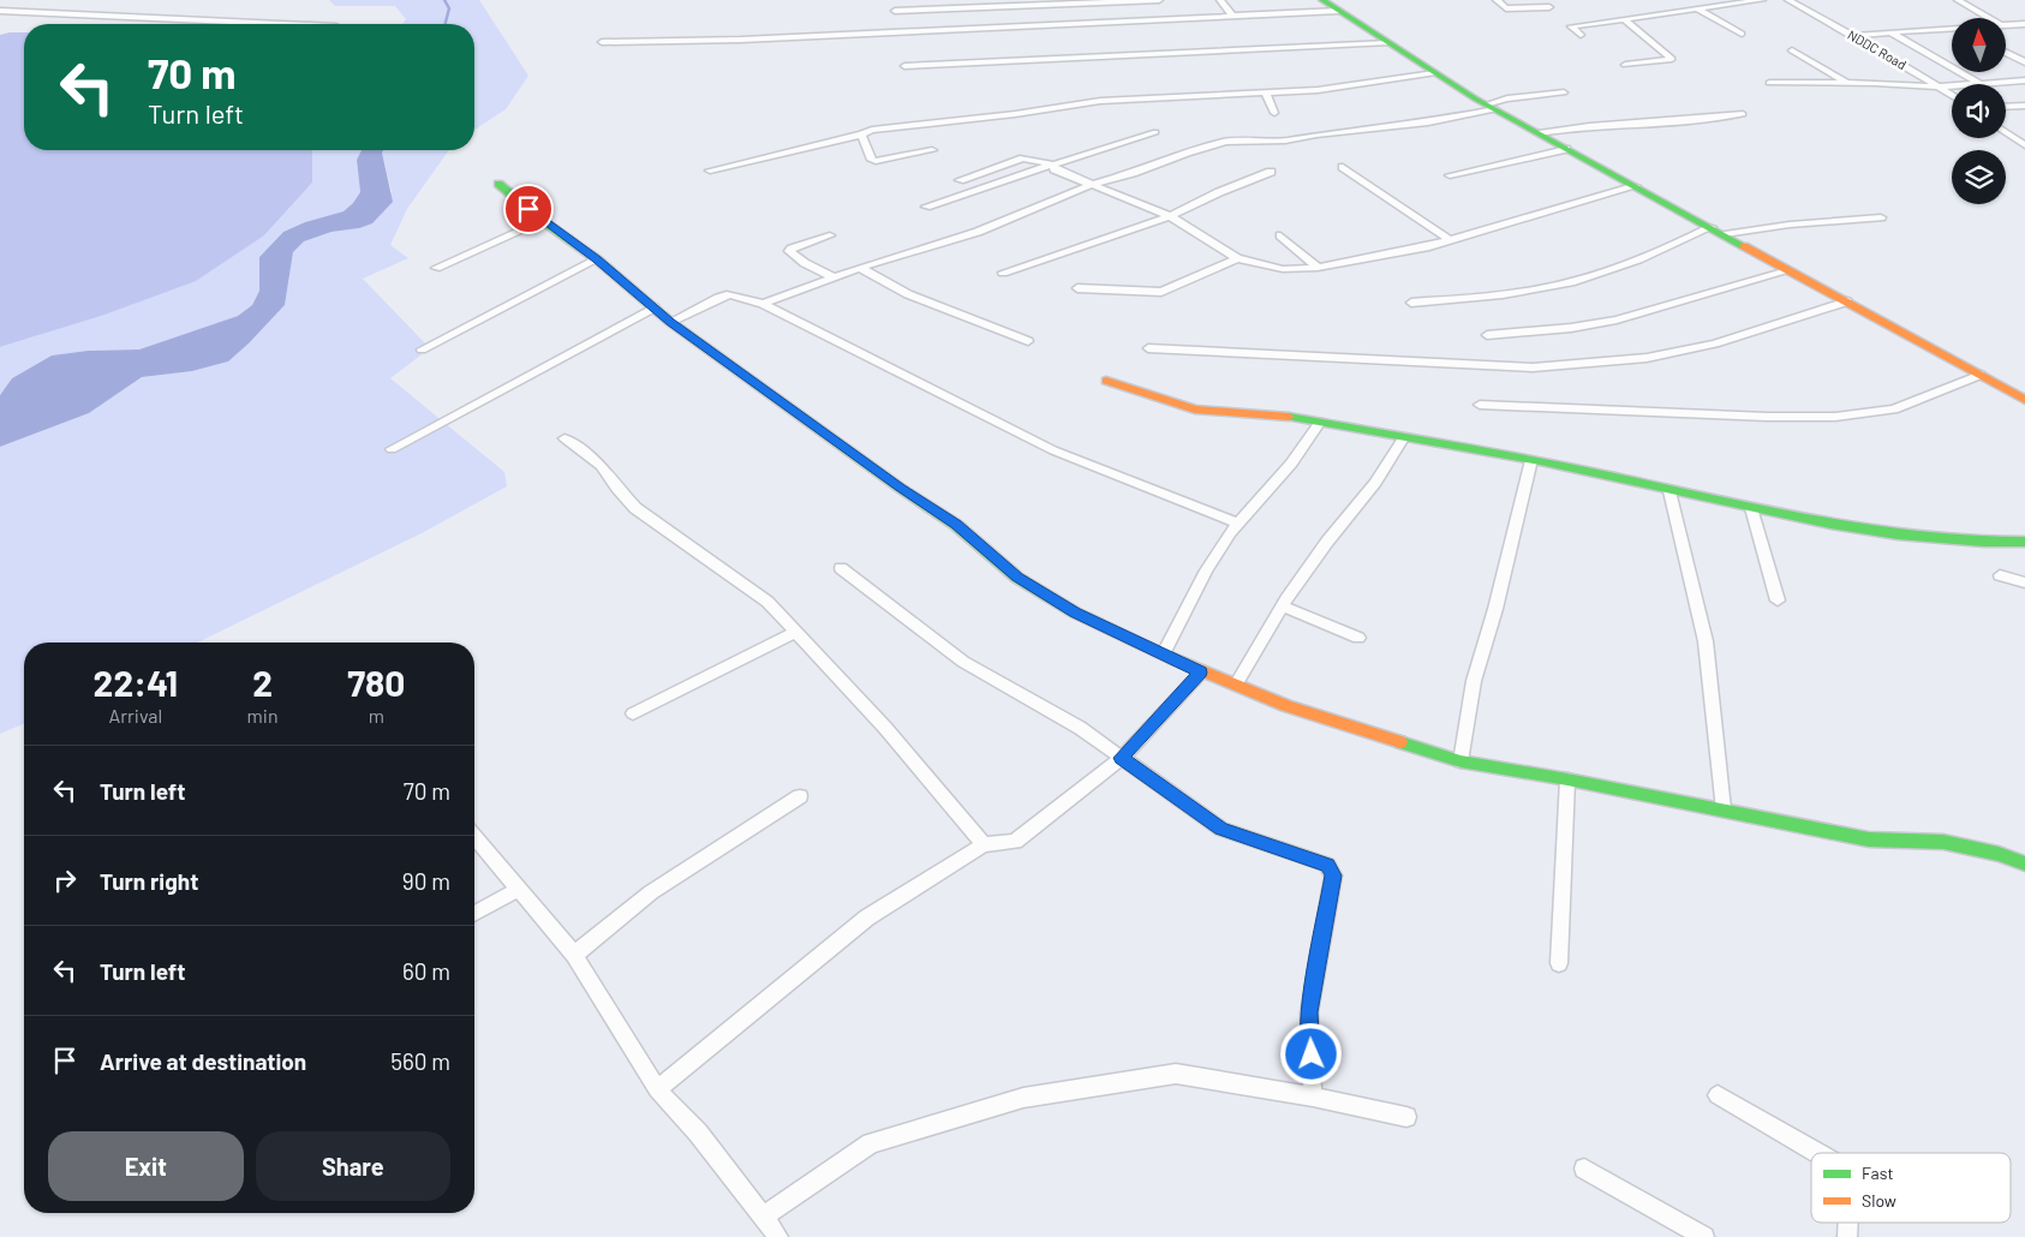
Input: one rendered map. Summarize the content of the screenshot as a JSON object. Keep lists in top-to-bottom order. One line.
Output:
{"streets":{"street":["NDDC Road"]},"legend":["Fast","Slow"],"north":"top","page":{"turn":["70 m","Turn left"],"eta":["22:41","Arrival","2","min","780","m"],"list":[{"name":"Turn left","value":"70 m"},{"name":"Turn right","value":"90 m"},{"name":"Turn left","value":"60 m"},{"name":"Arrive at destination","value":"560 m"}],"buttons":["Exit","Share"]}}
